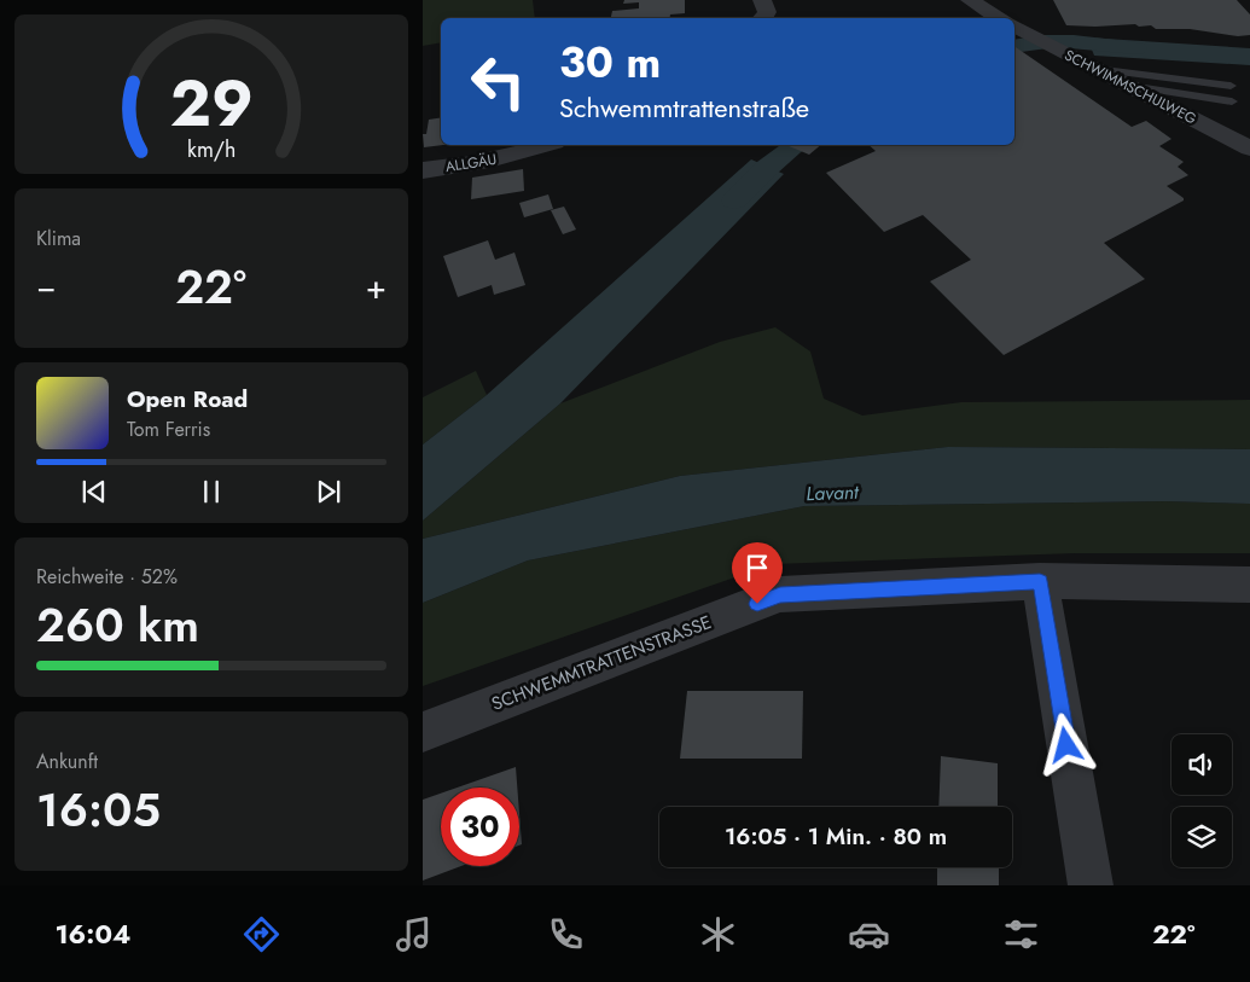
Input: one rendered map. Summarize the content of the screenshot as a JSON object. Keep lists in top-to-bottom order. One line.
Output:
{"streets":{"street":["SCHWIMMSCHULWEG","ALLGÄU","SCHWEMMTRATTENSTRASSE"]},"water":["Lavant"],"page":{"turn":["30 m","Schwemmtrattenstraße"],"tile":["Klima",["Reichweite · 52%","260 km"],["Ankunft","16:05"]],"heat":["−","22°","+"],"song":["Open Road","Tom Ferris"],"limit":"30","trip":"16:05 · 1 Min. · 80 m","tabs":["16:04","22°"],"gauge":["29","km/h"]}}
